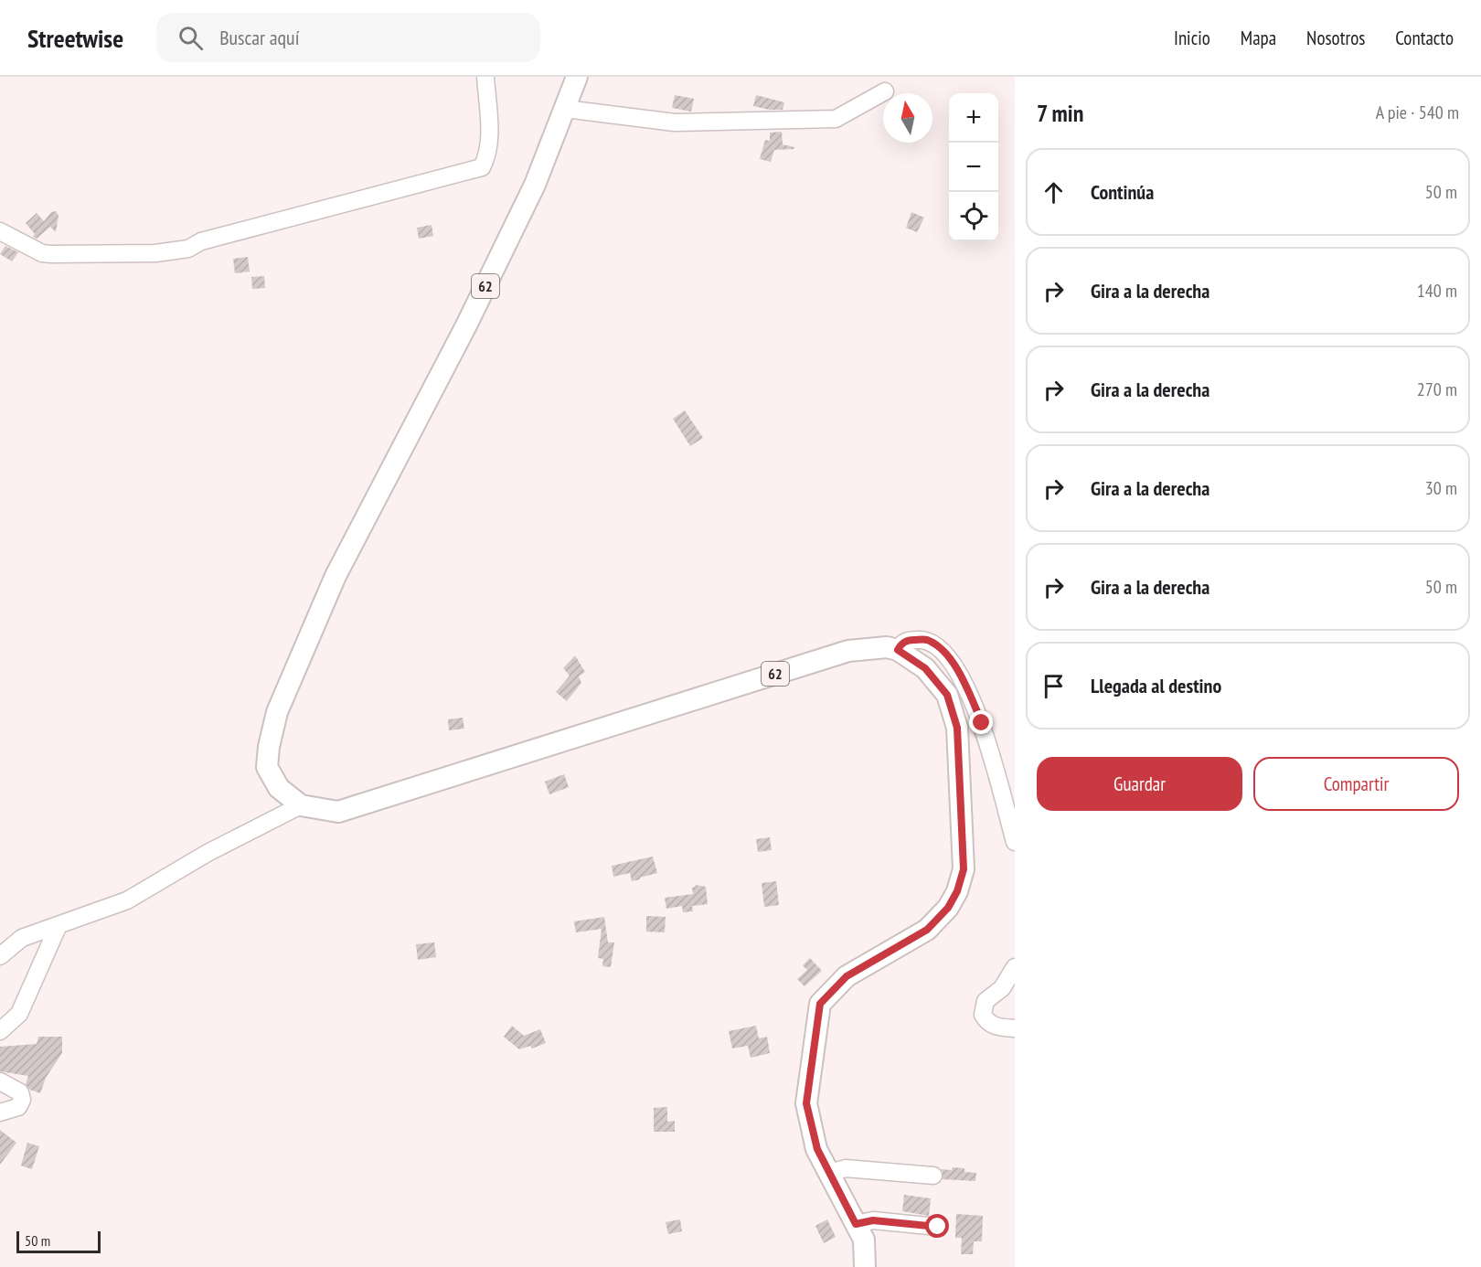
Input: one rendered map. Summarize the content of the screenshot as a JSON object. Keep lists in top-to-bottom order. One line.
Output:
{"streets":{"main road":["62"]},"scale_bar":"50 m","north":"top","page":{"header":"Streetwise","search":"Buscar aquí","nav":["Inicio","Mapa","Nosotros","Contacto"],"heading":["7 min","A pie · 540 m"],"map_buttons":["+","−"],"list":[["Continúa","50 m"],["Gira a la derecha","140 m"],["Gira a la derecha","270 m"],["Gira a la derecha","30 m"],["Gira a la derecha","50 m"],"Llegada al destino"],"buttons":["Guardar","Compartir"],"scale":"50 m"}}
